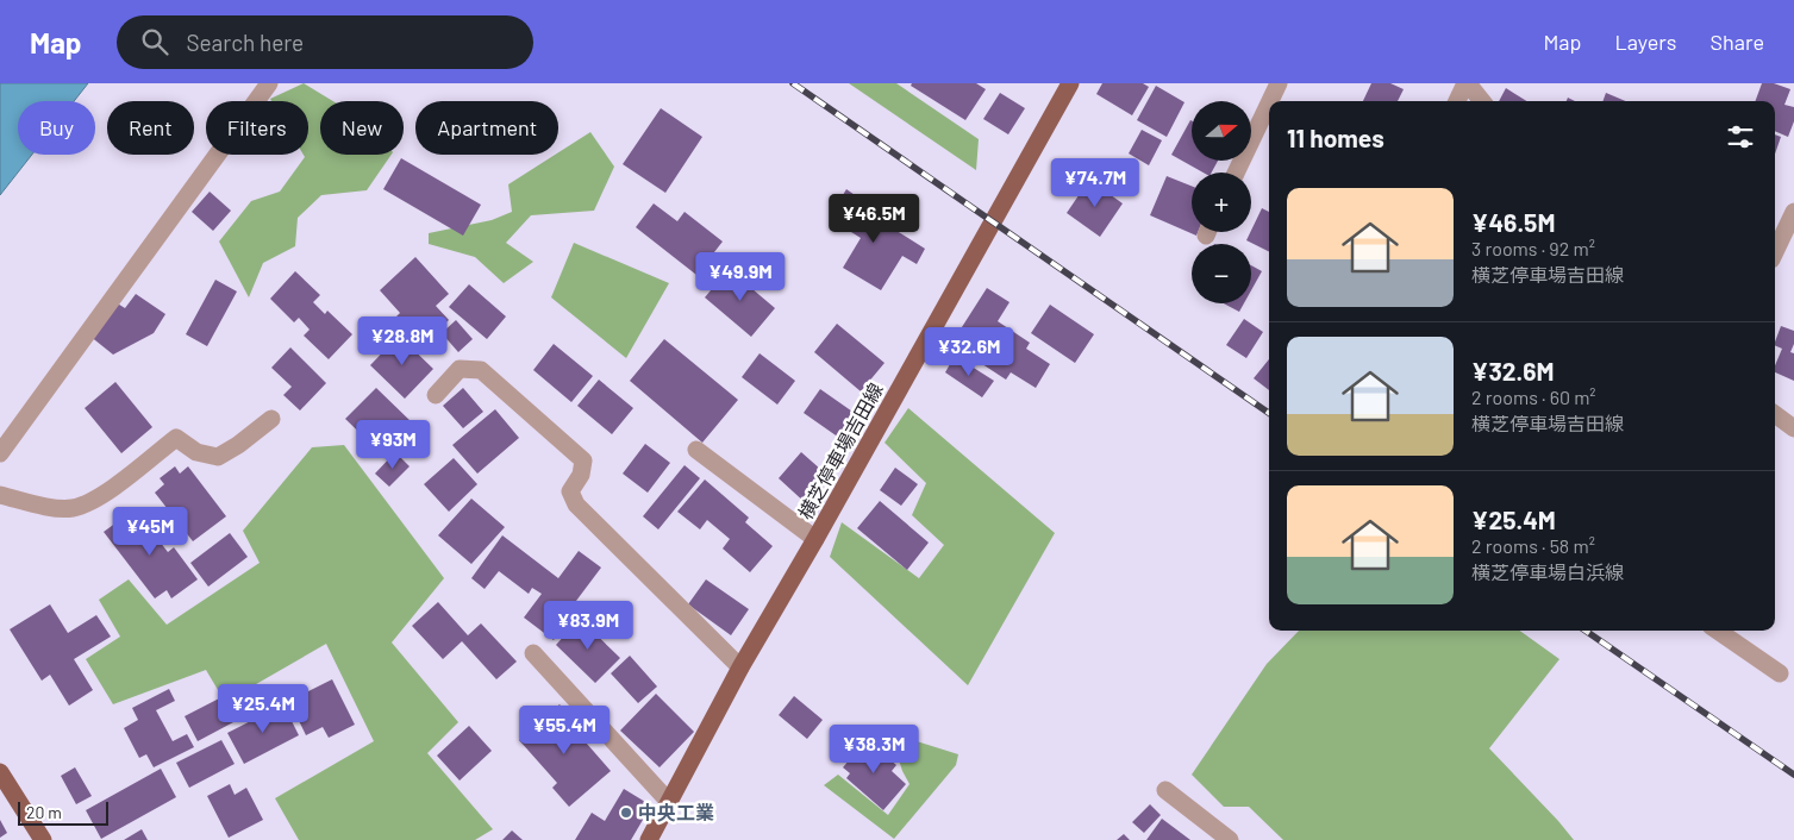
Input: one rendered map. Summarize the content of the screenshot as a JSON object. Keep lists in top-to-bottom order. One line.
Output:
{"streets":{"main road":["横芝停車場吉田線"]},"places":["中央工業"],"scale_bar":"20 m","north":"right","page":{"header":"Map","search":"Search here","nav":["Map","Layers","Share"],"map_buttons":["+","−"],"chip":["Buy","Rent","Filters","New","Apartment"],"heading":"11 homes","price":["¥74.7M","¥46.5M","¥49.9M","¥28.8M","¥32.6M","¥93M","¥45M","¥83.9M","¥25.4M","¥55.4M","¥38.3M"],"list":[{"name":"¥46.5M","note":"3 rooms · 92 m² · 横芝停車場吉田線"},{"name":"¥32.6M","note":"2 rooms · 60 m² · 横芝停車場吉田線"},{"name":"¥25.4M","note":"2 rooms · 58 m² · 横芝停車場白浜線"}],"scale":"20 m"}}
